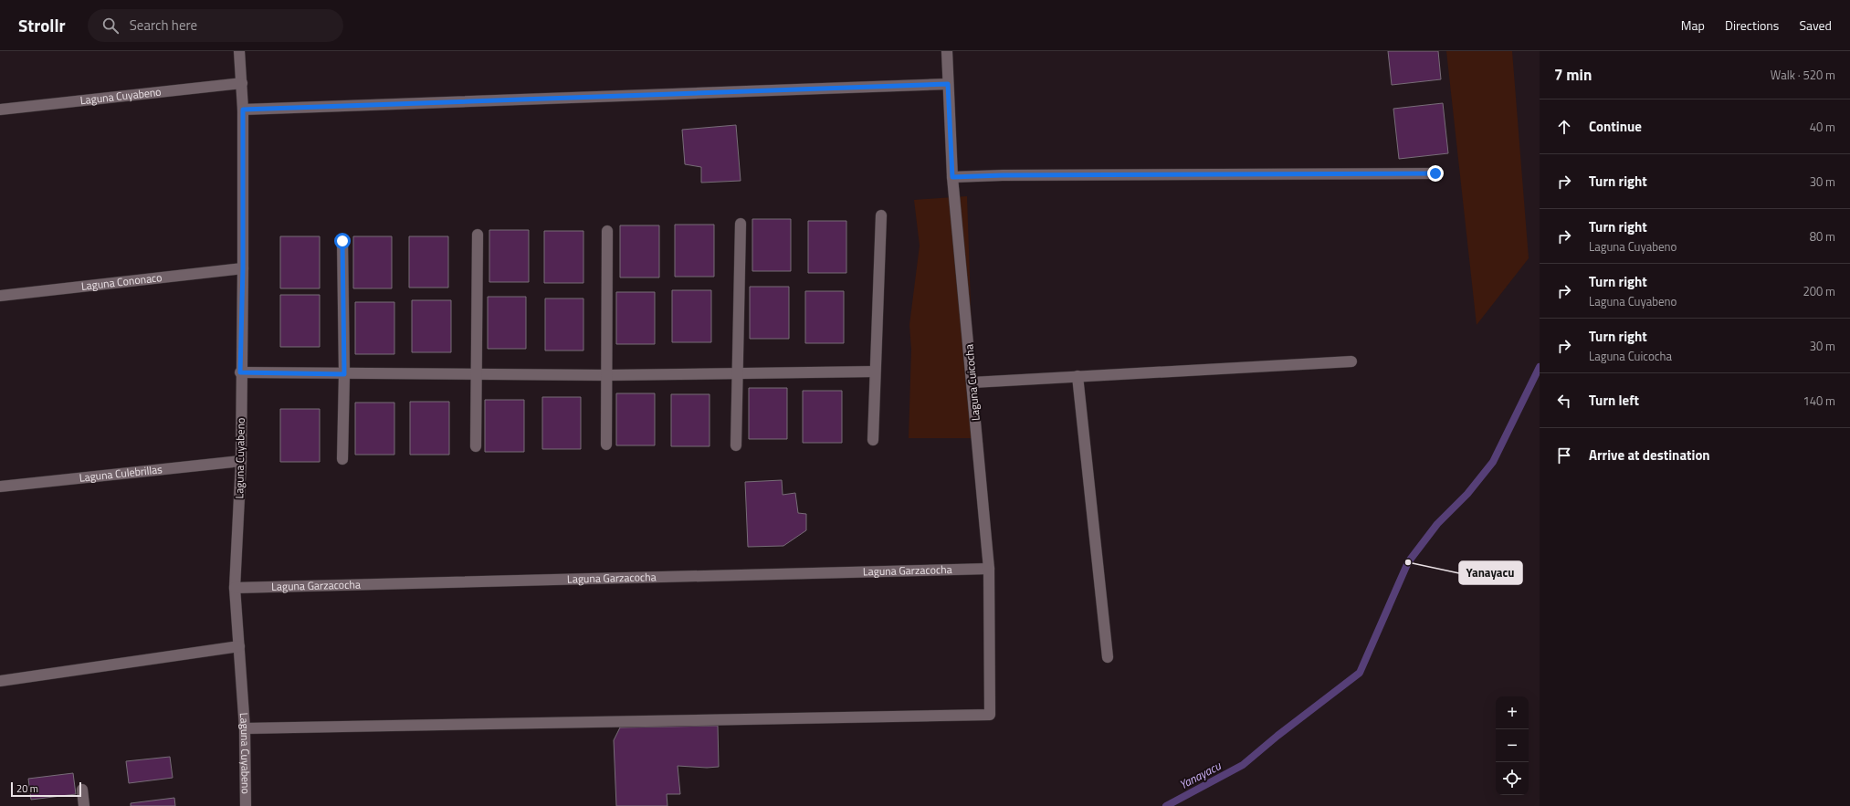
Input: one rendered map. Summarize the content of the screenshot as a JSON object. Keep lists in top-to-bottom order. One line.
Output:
{"streets":{"street":["Laguna Cuyabeno","Laguna Cononaco","Laguna Cuicocha","Laguna Culebrillas","Laguna Garzacocha"]},"crossings":[["Laguna Cuyabeno","Laguna Cononaco"],["Laguna Cuyabeno","Laguna Cuicocha"],["Laguna Cuyabeno","Laguna Culebrillas"],["Laguna Cuyabeno","Laguna Garzacocha"],["Laguna Cuicocha","Laguna Garzacocha"]],"water":["Yanayacu"],"places":["Yanayacu"],"scale_bar":"20 m","page":{"header":"Strollr","search":"Search here","nav":["Map","Directions","Saved"],"heading":["7 min","Walk · 520 m"],"list":[["Continue","40 m"],["Turn right","30 m"],["Turn right","Laguna Cuyabeno","80 m"],["Turn right","Laguna Cuyabeno","200 m"],["Turn right","Laguna Cuicocha","30 m"],["Turn left","140 m"],"Arrive at destination"],"map_buttons":["+","−"],"scale":"20 m"}}
